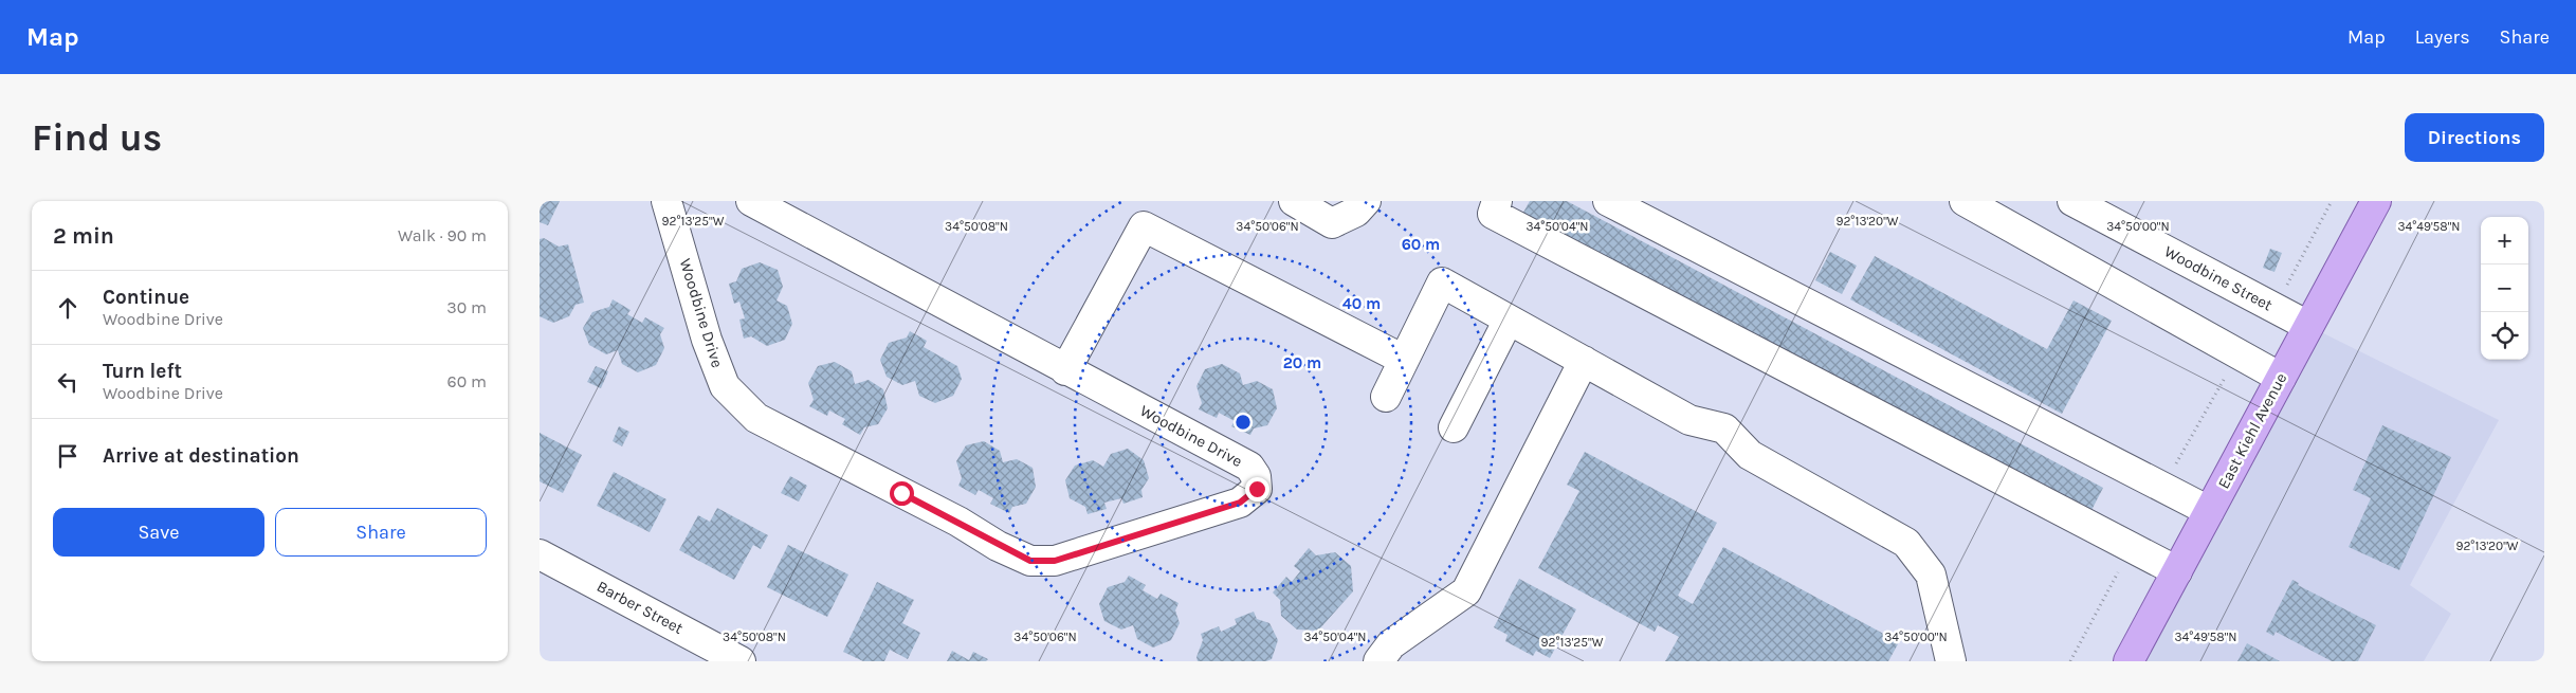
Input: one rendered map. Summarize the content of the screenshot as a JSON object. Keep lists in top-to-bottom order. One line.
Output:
{"streets":{"main road":["East Kiehl Avenue"],"street":["Woodbine Street","Woodbine Drive","Barber Street"]},"crossings":[["Woodbine Street","East Kiehl Avenue"]],"page":{"header":"Map","nav":["Map","Layers","Share"],"buttons":["Directions",["Save","Share"]],"title":"Find us","heading":["2 min","Walk · 90 m"],"map_buttons":["+","−"],"list":[["Continue","Woodbine Drive","30 m"],["Turn left","Woodbine Drive","60 m"],"Arrive at destination"]},"coordinates":["92°13'20\"W","92°13'25\"W","34°50'08\"N","34°50'06\"N","34°50'04\"N","34°50'00\"N","34°49'58\"N"],"rings":["60 m","40 m","20 m"]}
